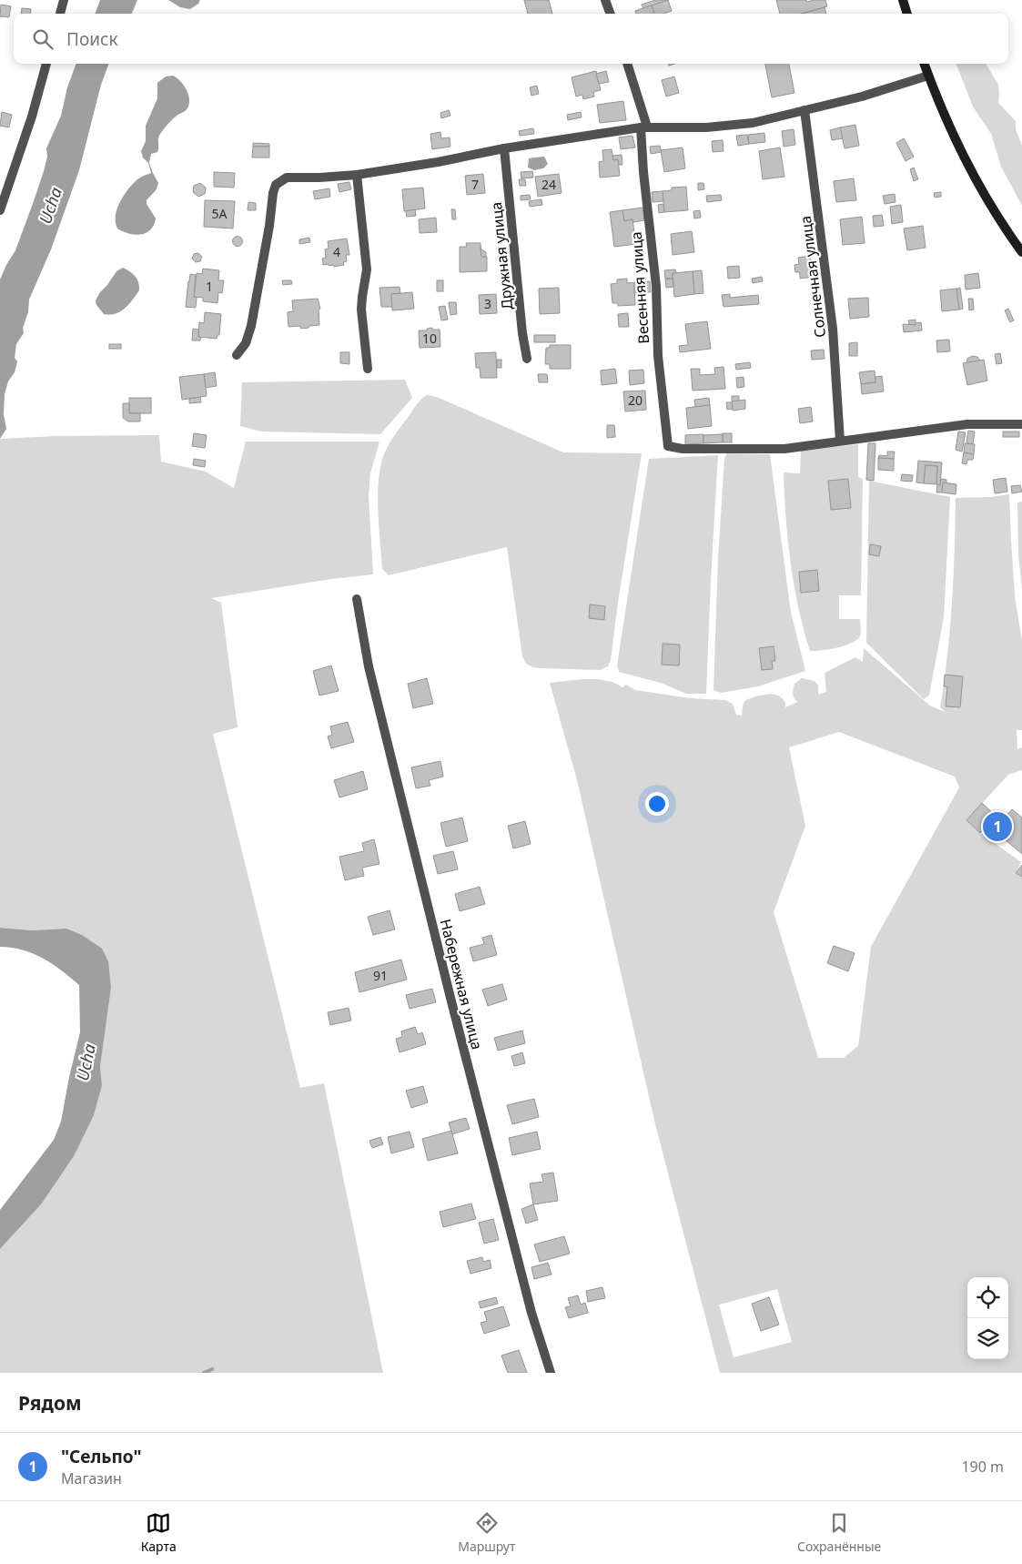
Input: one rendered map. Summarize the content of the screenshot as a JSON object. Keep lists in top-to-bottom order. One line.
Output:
{"streets":{"street":["Дружная улица","Солнечная улица","Весенняя улица","Набережная улица"]},"crossings":[["Солнечная улица","Весенняя улица"]],"water":["Ucha"],"house_numbers":["7","24","5А","4","1","3","10","20","91"],"page":{"search":"Поиск","pins":"1","heading":"Рядом","list":[{"mark":"1","name":"\"Сельпо\"","note":"Магазин","value":"190 m"}],"nav":["Карта","Маршрут","Сохранённые"]}}
